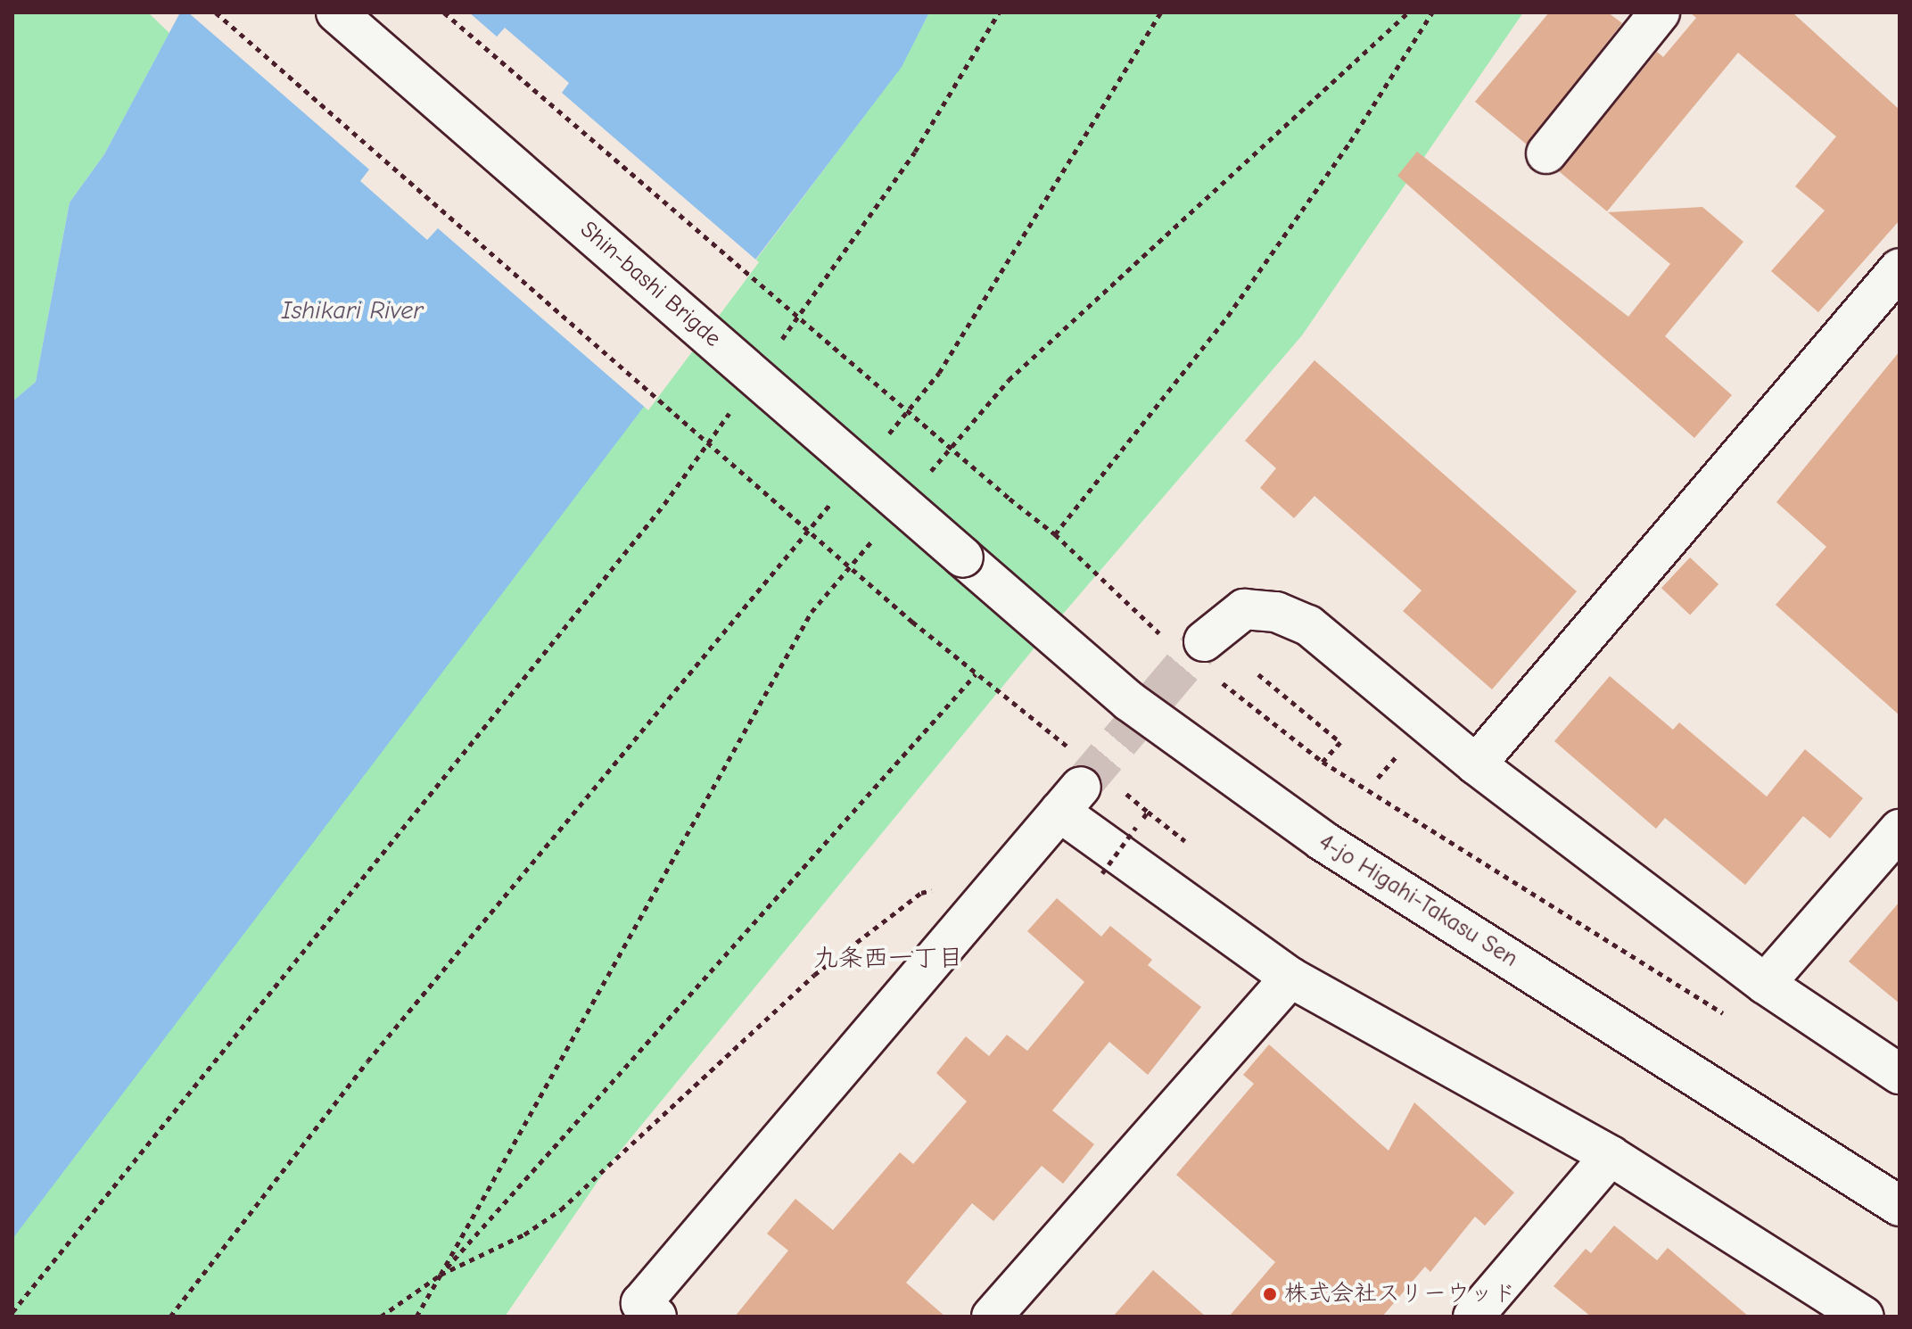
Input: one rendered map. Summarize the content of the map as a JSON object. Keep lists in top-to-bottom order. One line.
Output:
{"streets":{"street":["Shin-bashi Brigde","4-jo Higahi-Takasu Sen"]},"crossings":[["Shin-bashi Brigde","4-jo Higahi-Takasu Sen"]],"districts":["九条西一丁目"],"water":["Ishikari River"],"places":["株式会社スリーウッド"]}
